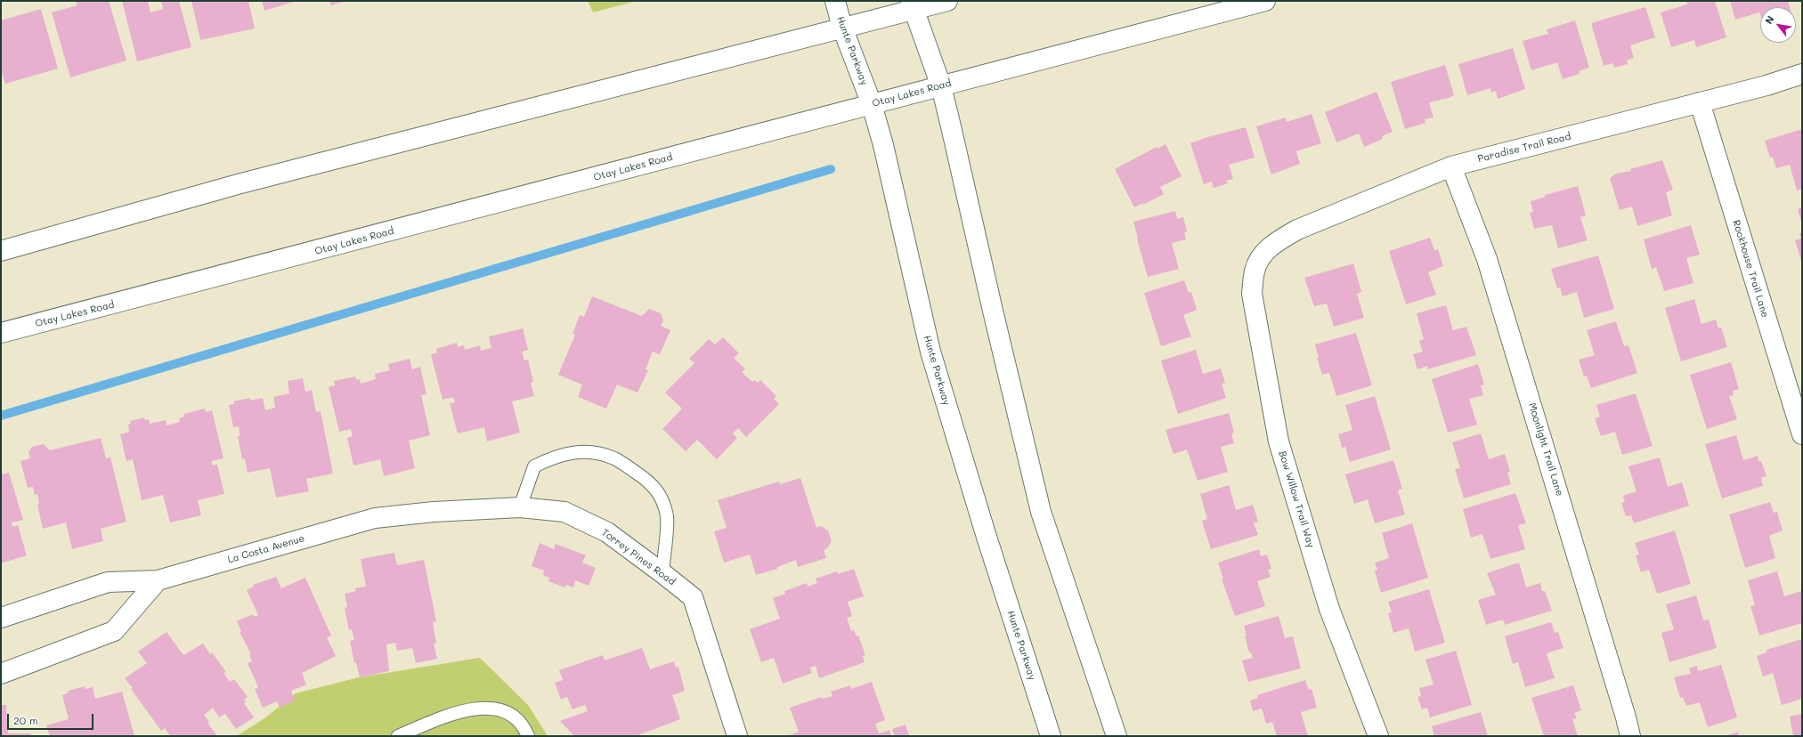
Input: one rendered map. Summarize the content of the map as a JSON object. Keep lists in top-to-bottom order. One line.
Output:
{"streets":{"main road":["Hunte Parkway","Otay Lakes Road","Paradise Trail Road","Rockhouse Trail Lane","Moonlight Trail Lane","Bow Willow Trail Way","La Costa Avenue","Torrey Pines Road"]},"crossings":[["Hunte Parkway","Otay Lakes Road"],["Paradise Trail Road","Rockhouse Trail Lane"],["Paradise Trail Road","Moonlight Trail Lane"],["Paradise Trail Road","Bow Willow Trail Way"],["La Costa Avenue","Torrey Pines Road"]],"scale_bar":"20 m","north":"top left"}
